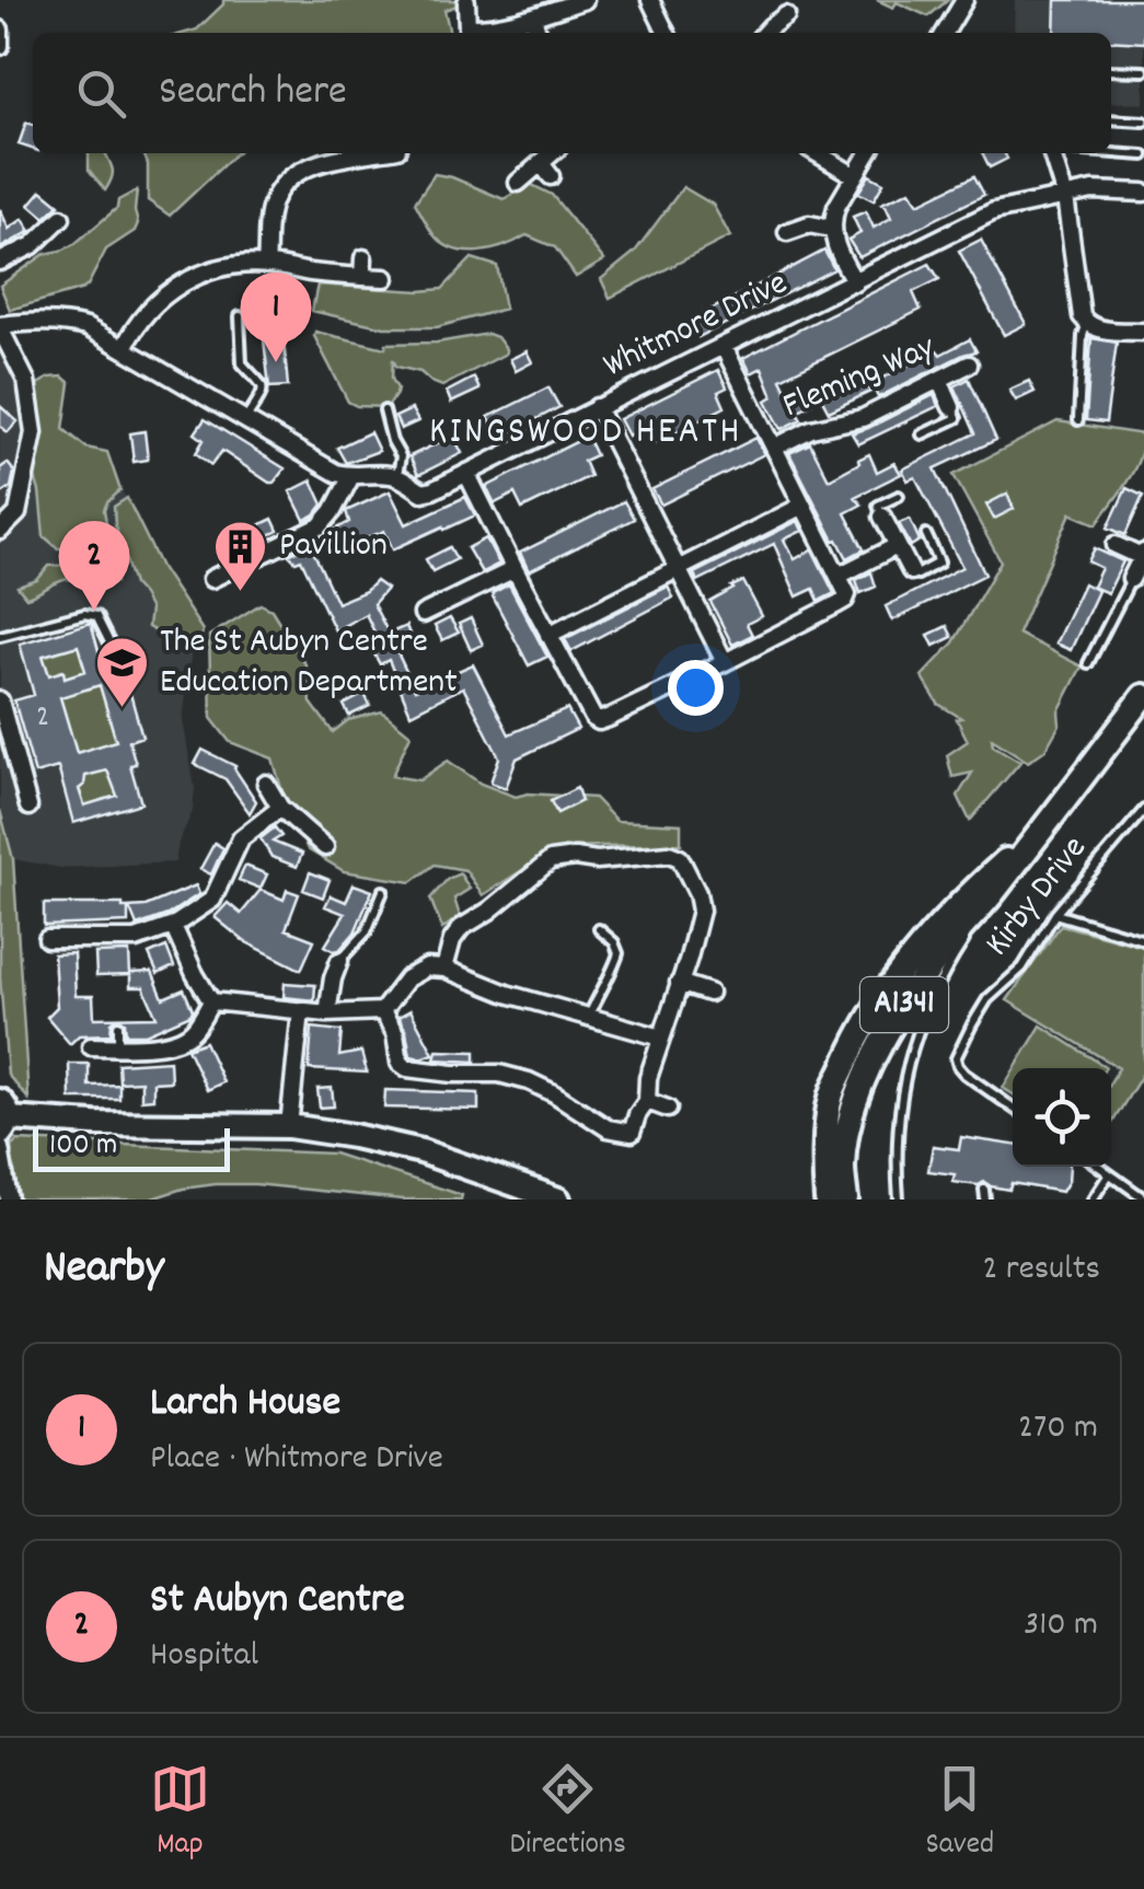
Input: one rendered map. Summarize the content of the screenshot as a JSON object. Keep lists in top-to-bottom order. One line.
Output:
{"streets":{"main road":["A1341"],"street":["Whitmore Drive","Fleming Way"],"lane":["Kirby Drive"]},"districts":["KINGSWOOD HEATH"],"places":{"building":["Pavillion"],"school or university":["The St Aubyn Centre Education Department"]},"house_numbers":["2"],"scale_bar":"100 m","page":{"search":"Search here","pins":["1","2"],"scale":"100 m","heading":["Nearby","2 results"],"list":[{"mark":"1","name":"Larch House","note":"Place · Whitmore Drive","value":"270 m"},{"mark":"2","name":"St Aubyn Centre","note":"Hospital","value":"310 m"}],"nav":["Map","Directions","Saved"]}}
